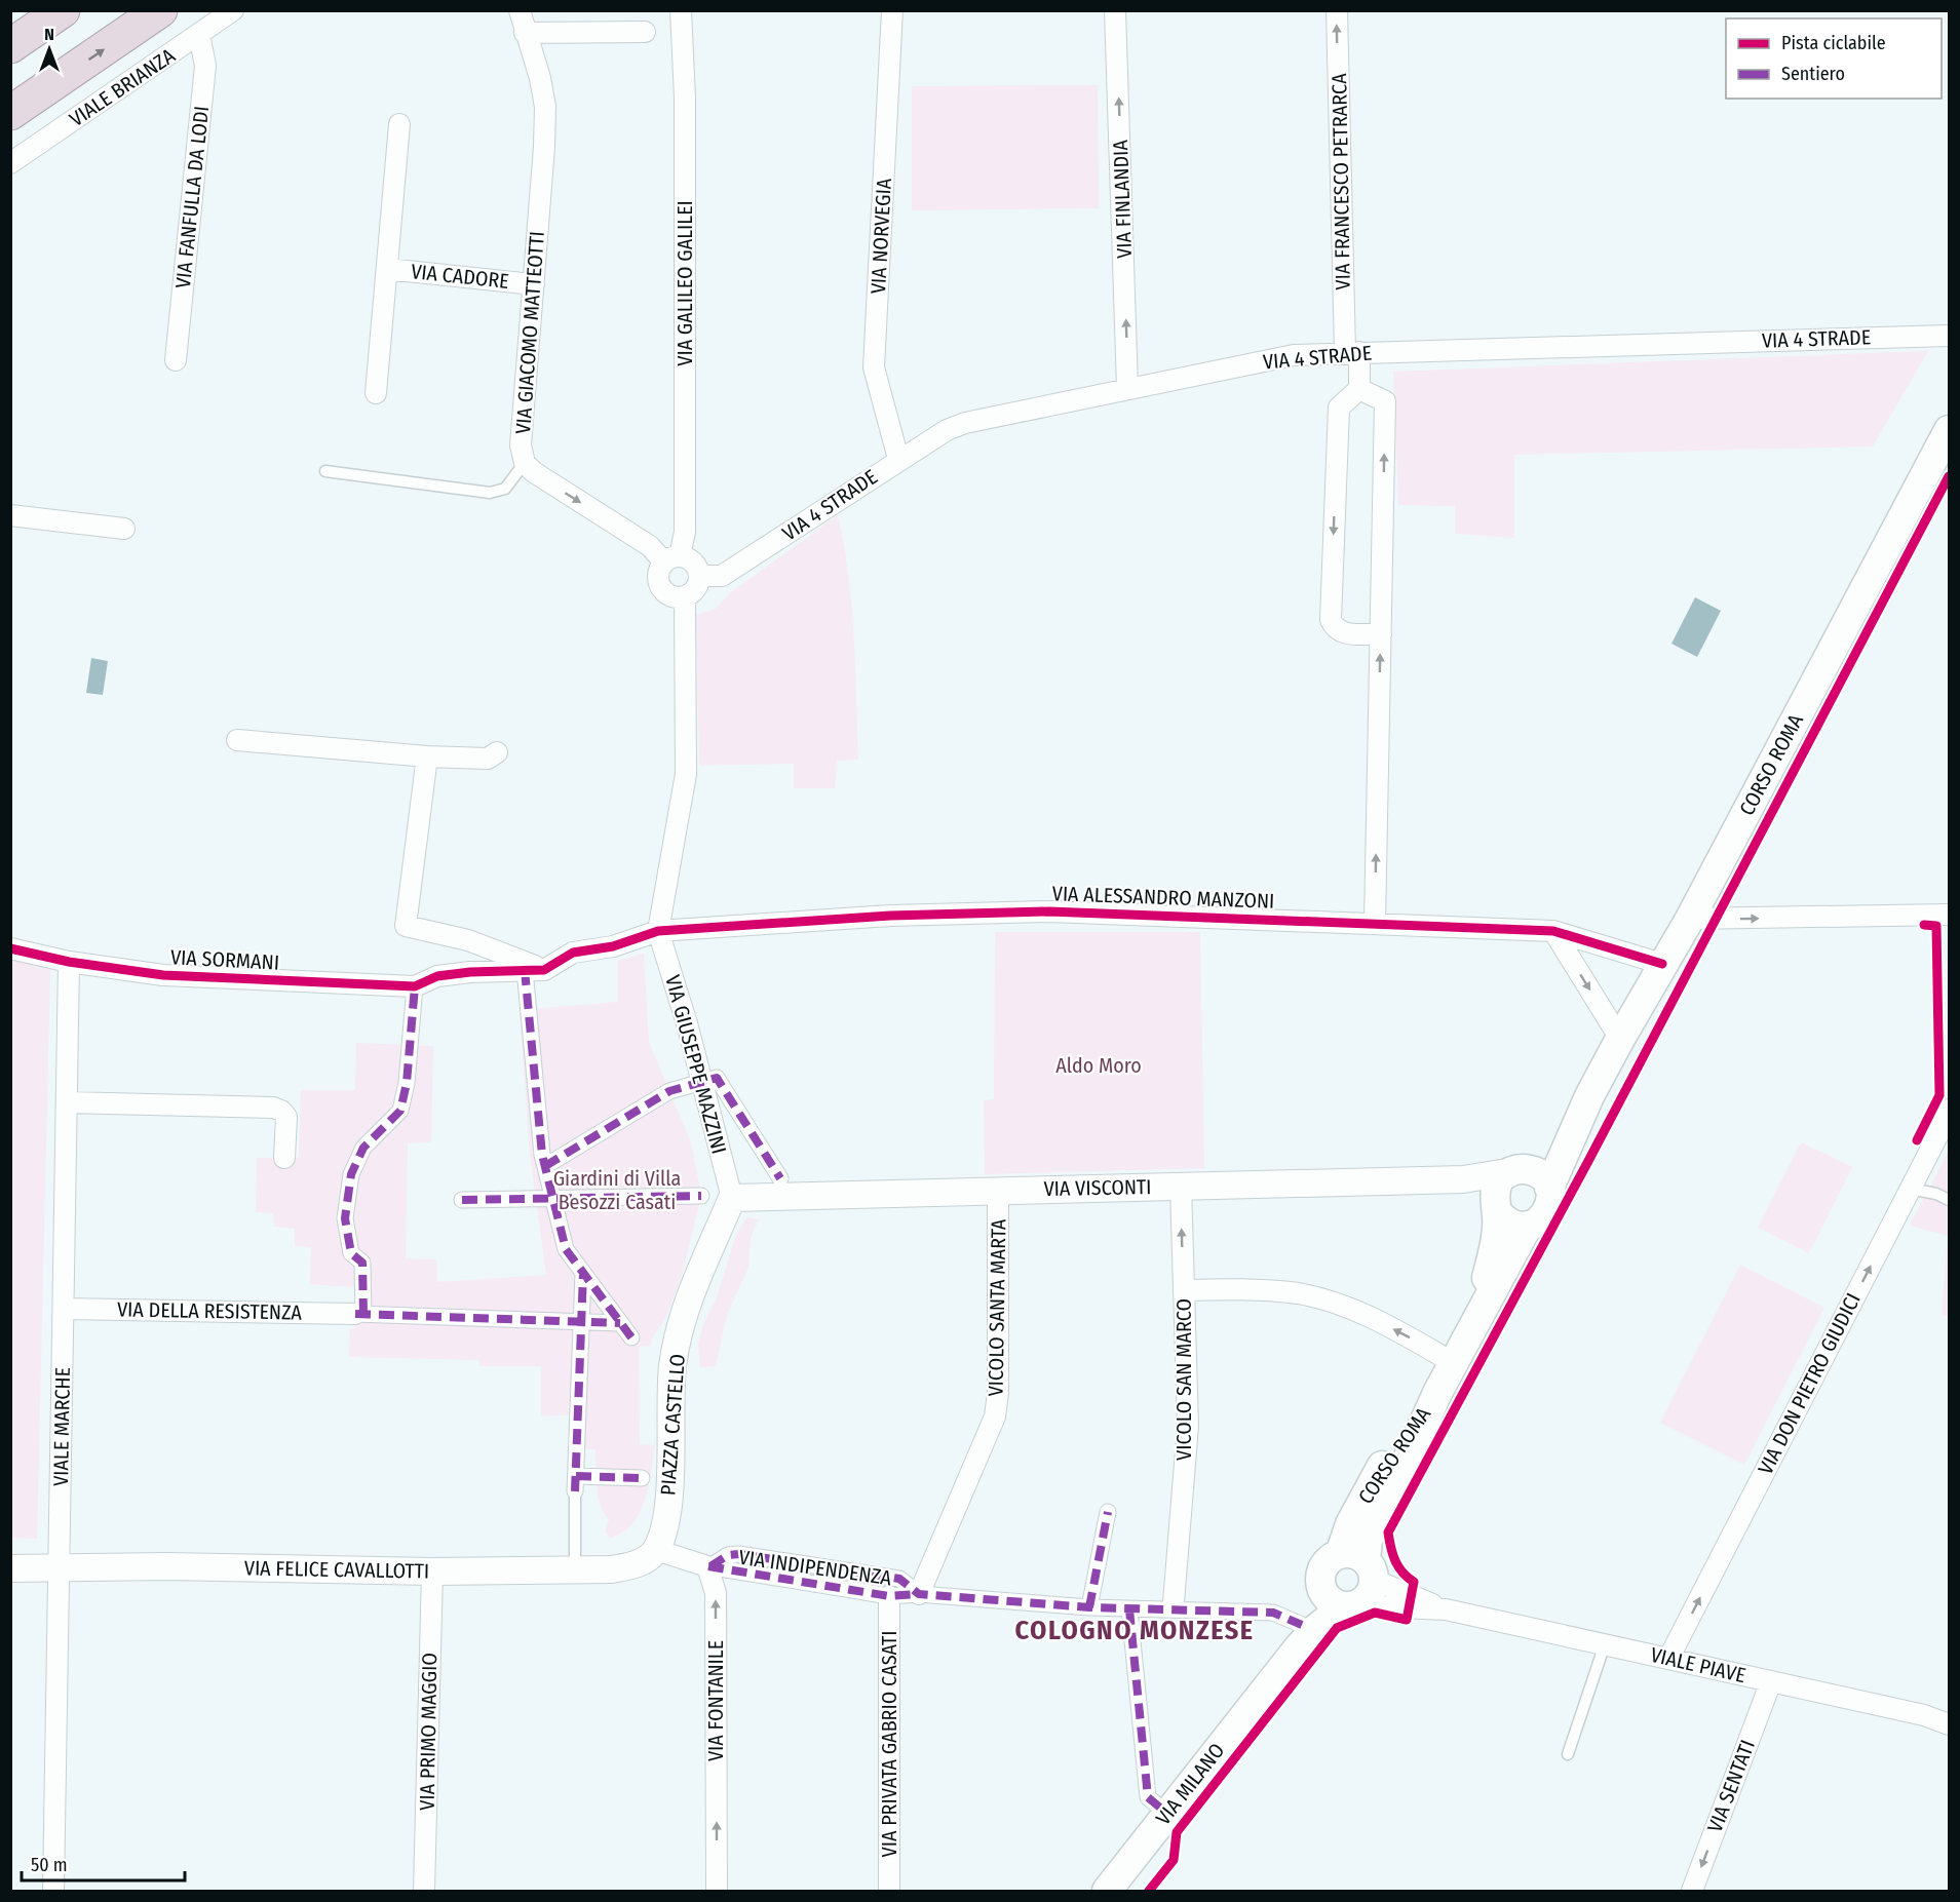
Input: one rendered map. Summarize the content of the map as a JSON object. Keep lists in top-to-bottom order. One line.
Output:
{"streets":{"main road":["CORSO ROMA","VIA MILANO"],"street":["VIALE BRIANZA","VIA FRANCESCO PETRARCA","VIA FANFULLA DA LODI","VIA FINLANDIA","VIA NORVEGIA","VIA CADORE","VIA GALILEO GALILEI","VIA GIACOMO MATTEOTTI","VIA 4 STRADE","VIA ALESSANDRO MANZONI","VIA SORMANI","VIA GIUSEPPE MAZZINI","VIA VISCONTI","VICOLO SANTA MARTA","VIA DELLA RESISTENZA","VICOLO SAN MARCO","VIA DON PIETRO GIUDICI","PIAZZA CASTELLO","VIALE MARCHE","VIA INDIPENDENZA","VIA FELICE CAVALLOTTI","VIALE PIAVE","VIA FONTANILE","VIA PRIMO MAGGIO","VIA PRIVATA GABRIO CASATI","VIA SENTATI"]},"crossings":[["VIALE BRIANZA","VIA FANFULLA DA LODI"],["VIA FRANCESCO PETRARCA","VIA 4 STRADE"],["VIA FINLANDIA","VIA 4 STRADE"],["VIA NORVEGIA","VIA 4 STRADE"],["VIA CADORE","VIA GIACOMO MATTEOTTI"],["VIA GALILEO GALILEI","VIA GIACOMO MATTEOTTI"],["VIA GALILEO GALILEI","VIA 4 STRADE"],["VIA GIACOMO MATTEOTTI","VIA 4 STRADE"],["CORSO ROMA","VIA ALESSANDRO MANZONI"],["CORSO ROMA","VIA VISCONTI"],["CORSO ROMA","VIALE PIAVE"],["CORSO ROMA","VIA MILANO"],["VIA ALESSANDRO MANZONI","VIA SORMANI"],["VIA ALESSANDRO MANZONI","VIA GIUSEPPE MAZZINI"],["VIA SORMANI","VIALE MARCHE"],["VIA GIUSEPPE MAZZINI","VIA VISCONTI"],["VIA GIUSEPPE MAZZINI","PIAZZA CASTELLO"],["VIA VISCONTI","VICOLO SANTA MARTA"],["VIA VISCONTI","VICOLO SAN MARCO"],["VIA VISCONTI","PIAZZA CASTELLO"],["VICOLO SANTA MARTA","VIA INDIPENDENZA"],["VIA DELLA RESISTENZA","VIALE MARCHE"],["VICOLO SAN MARCO","VIA INDIPENDENZA"],["VIA DON PIETRO GIUDICI","VIALE PIAVE"],["PIAZZA CASTELLO","VIA FELICE CAVALLOTTI"],["VIALE MARCHE","VIA FELICE CAVALLOTTI"],["VIA INDIPENDENZA","VIA FONTANILE"],["VIA INDIPENDENZA","VIA PRIVATA GABRIO CASATI"],["VIA INDIPENDENZA","VIA MILANO"],["VIA FELICE CAVALLOTTI","VIA PRIMO MAGGIO"],["VIALE PIAVE","VIA MILANO"],["VIALE PIAVE","VIA SENTATI"]],"one_way":["VIA FRANCESCO PETRARCA","VIA FINLANDIA","VIA DON PIETRO GIUDICI","VIA FONTANILE","VIA SENTATI"],"districts":["COLOGNO MONZESE"],"parks":["Aldo Moro","Giardini di Villa Besozzi Casati"],"legend":["Pista ciclabile","Sentiero"],"scale_bar":"50 m","north":"top"}
